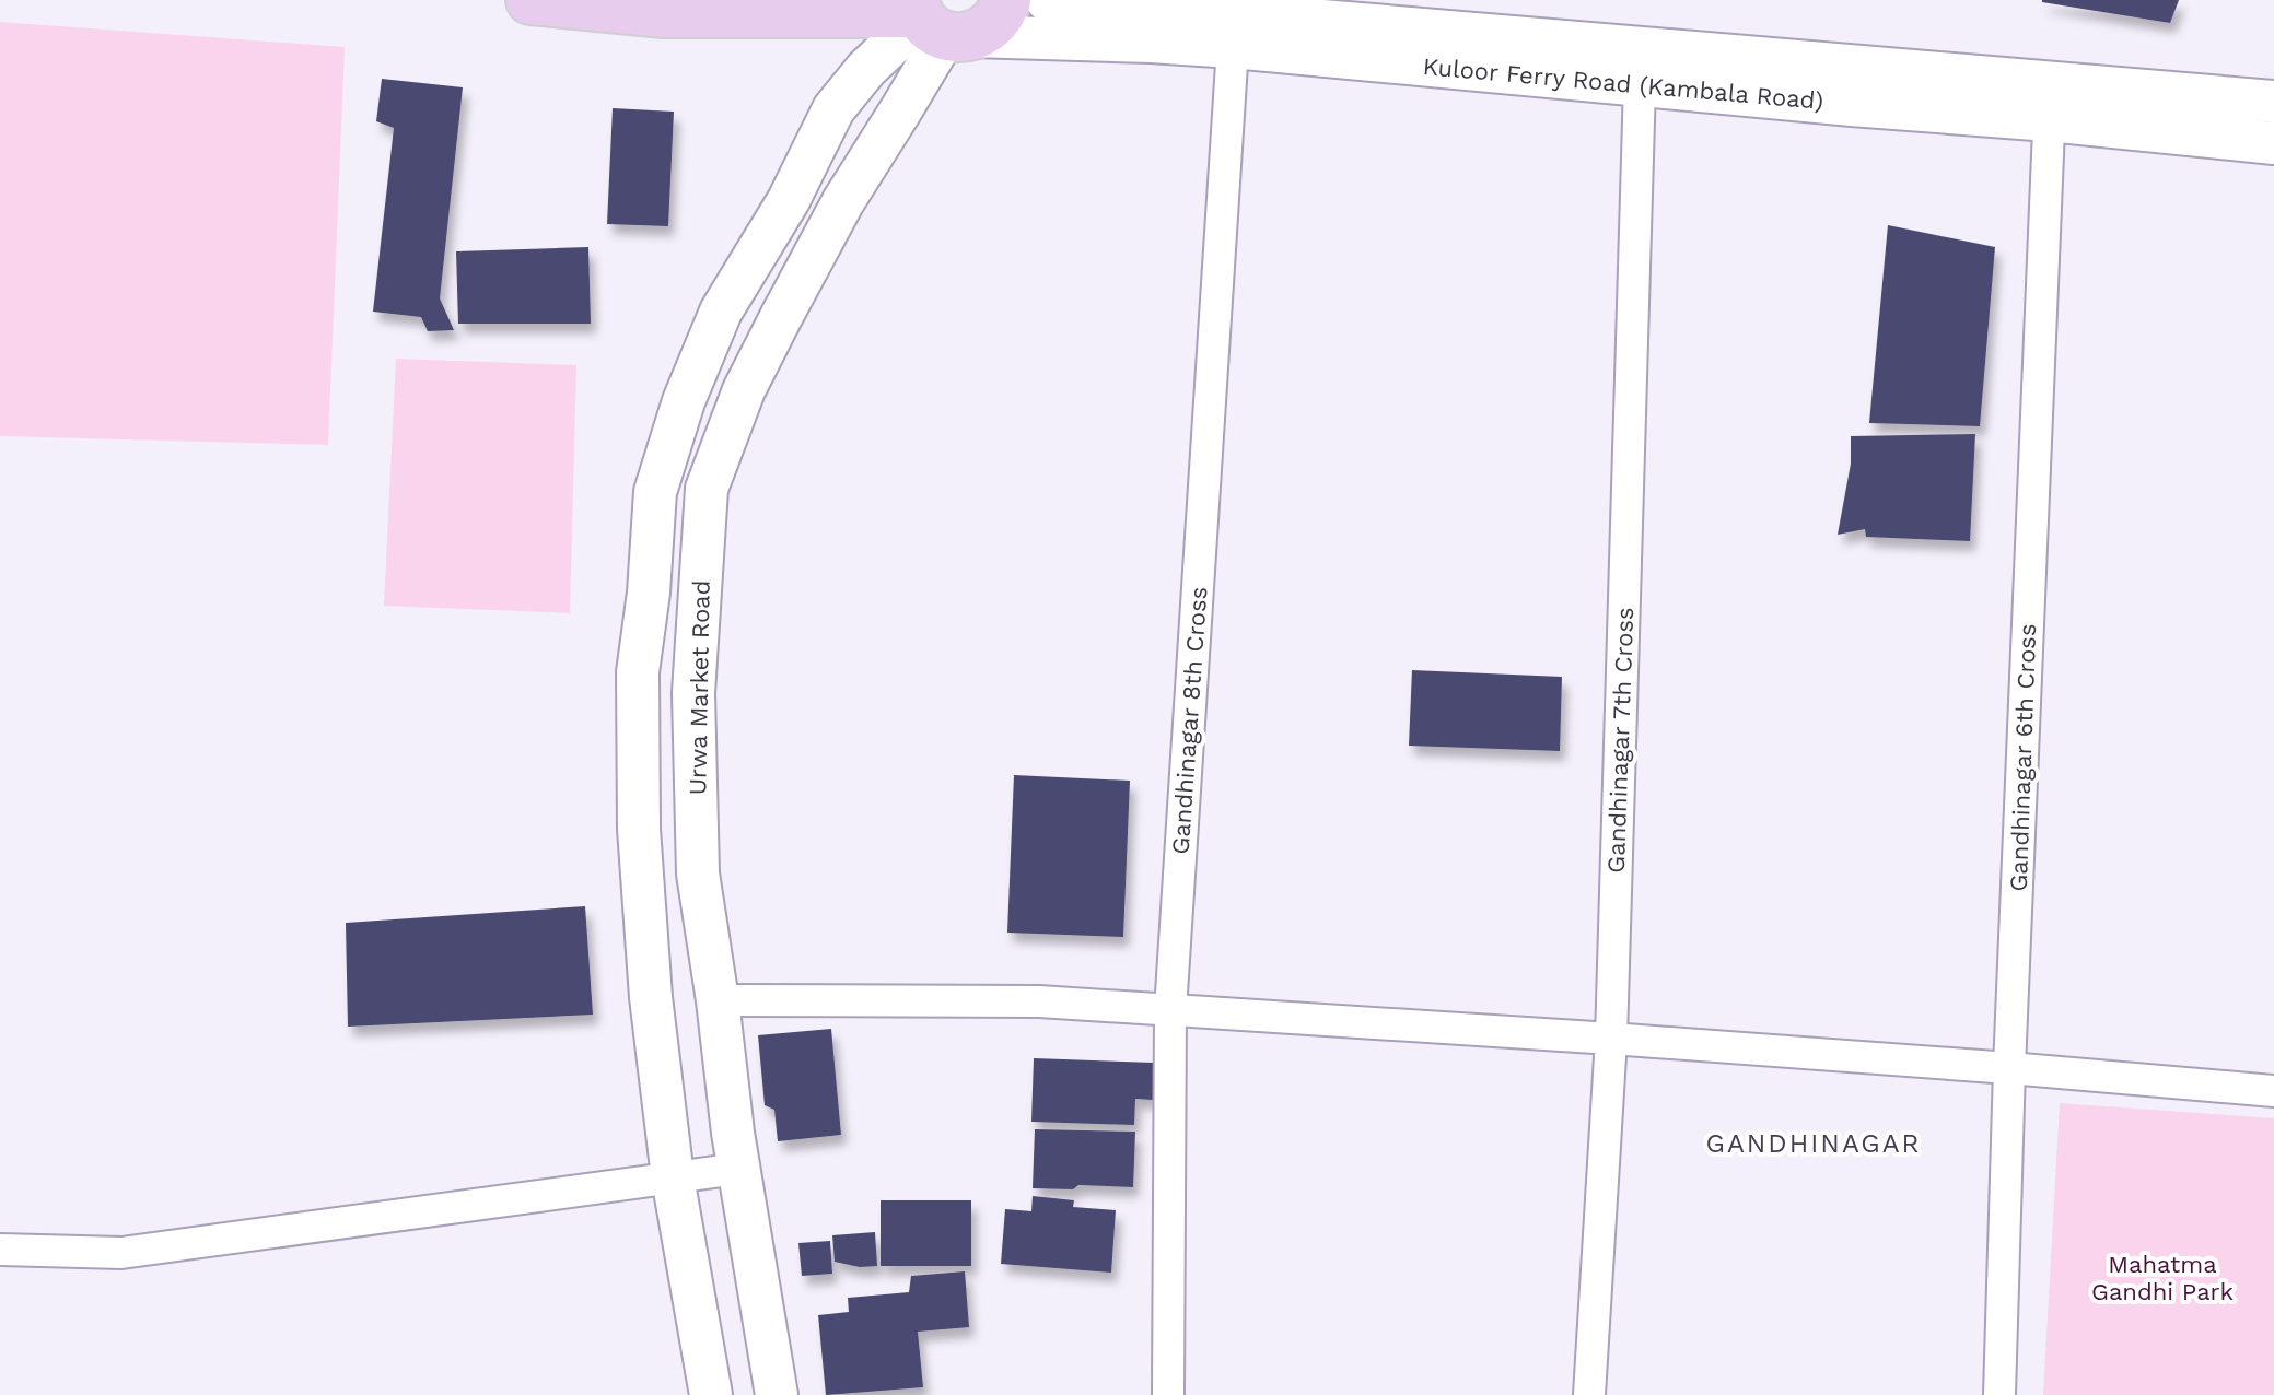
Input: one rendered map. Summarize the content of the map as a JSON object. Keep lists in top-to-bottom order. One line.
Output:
{"streets":{"street":["Kuloor Ferry Road (Kambala Road)","Urwa Market Road","Gandhinagar 8th Cross","Gandhinagar 7th Cross","Gandhinagar 6th Cross"]},"crossings":[["Kuloor Ferry Road (Kambala Road)","Urwa Market Road"],["Kuloor Ferry Road (Kambala Road)","Gandhinagar 8th Cross"],["Kuloor Ferry Road (Kambala Road)","Gandhinagar 7th Cross"],["Kuloor Ferry Road (Kambala Road)","Gandhinagar 6th Cross"]],"districts":["GANDHINAGAR"],"parks":["Mahatma Gandhi Park"]}
